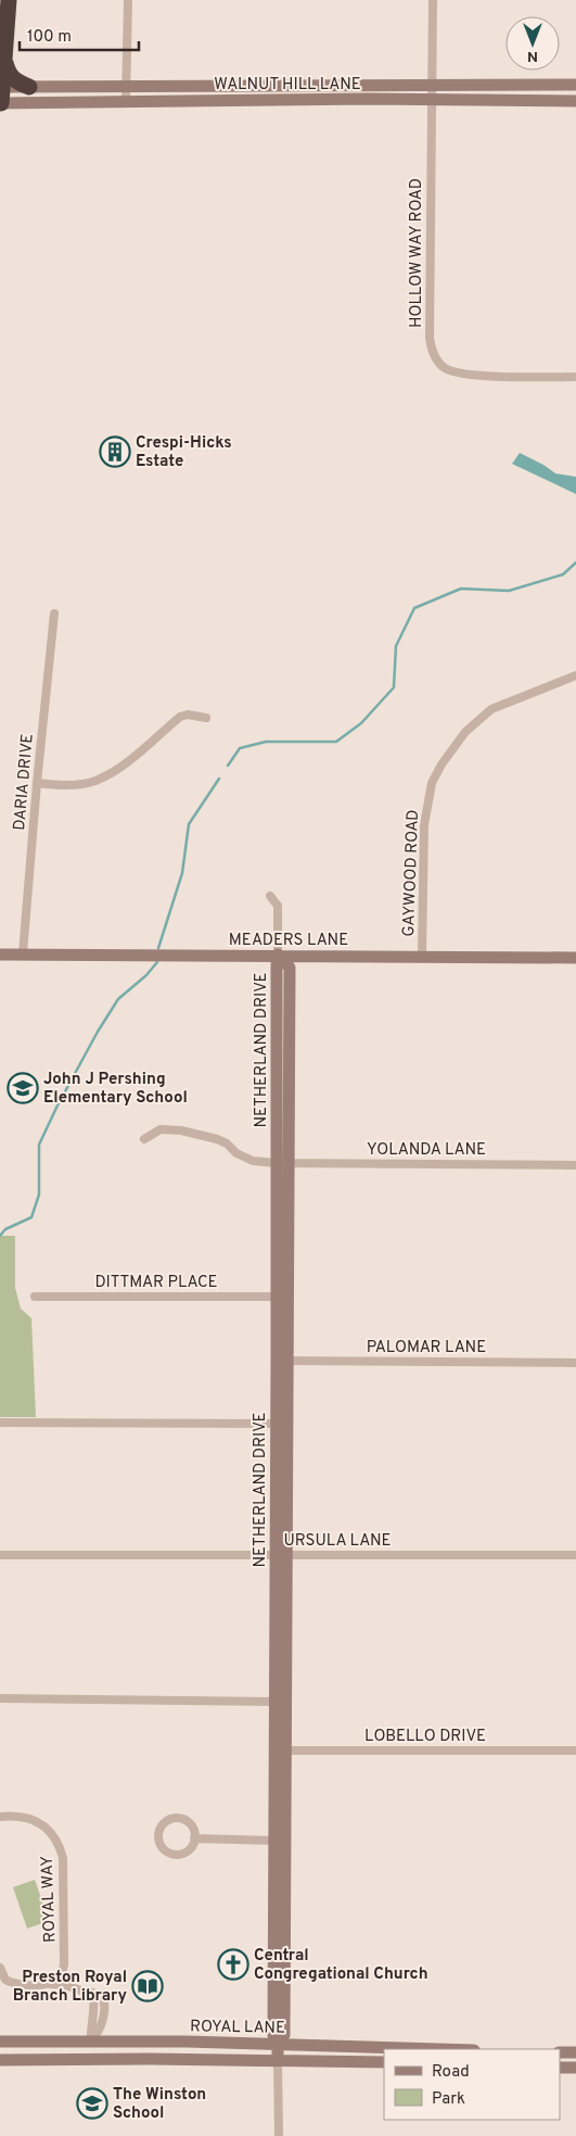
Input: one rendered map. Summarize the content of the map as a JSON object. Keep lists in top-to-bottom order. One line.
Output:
{"streets":{"main road":["WALNUT HILL LANE","MEADERS LANE","NETHERLAND DRIVE","ROYAL LANE"],"street":["HOLLOW WAY ROAD","DARIA DRIVE","GAYWOOD ROAD","YOLANDA LANE","DITTMAR PLACE","PALOMAR LANE","URSULA LANE","LOBELLO DRIVE","ROYAL WAY"]},"crossings":[["WALNUT HILL LANE","HOLLOW WAY ROAD"],["DARIA DRIVE","MEADERS LANE"],["GAYWOOD ROAD","MEADERS LANE"],["MEADERS LANE","NETHERLAND DRIVE"],["NETHERLAND DRIVE","YOLANDA LANE"],["NETHERLAND DRIVE","DITTMAR PLACE"],["NETHERLAND DRIVE","PALOMAR LANE"],["NETHERLAND DRIVE","URSULA LANE"],["NETHERLAND DRIVE","LOBELLO DRIVE"],["NETHERLAND DRIVE","ROYAL LANE"]],"places":{"building":["Crespi-Hicks Estate"],"school or university":["John J Pershing Elementary School","The Winston School"],"church":["Central Congregational Church"],"library":["Preston Royal Branch Library"]},"legend":["Road","Park"],"scale_bar":"100 m","north":"bottom"}
